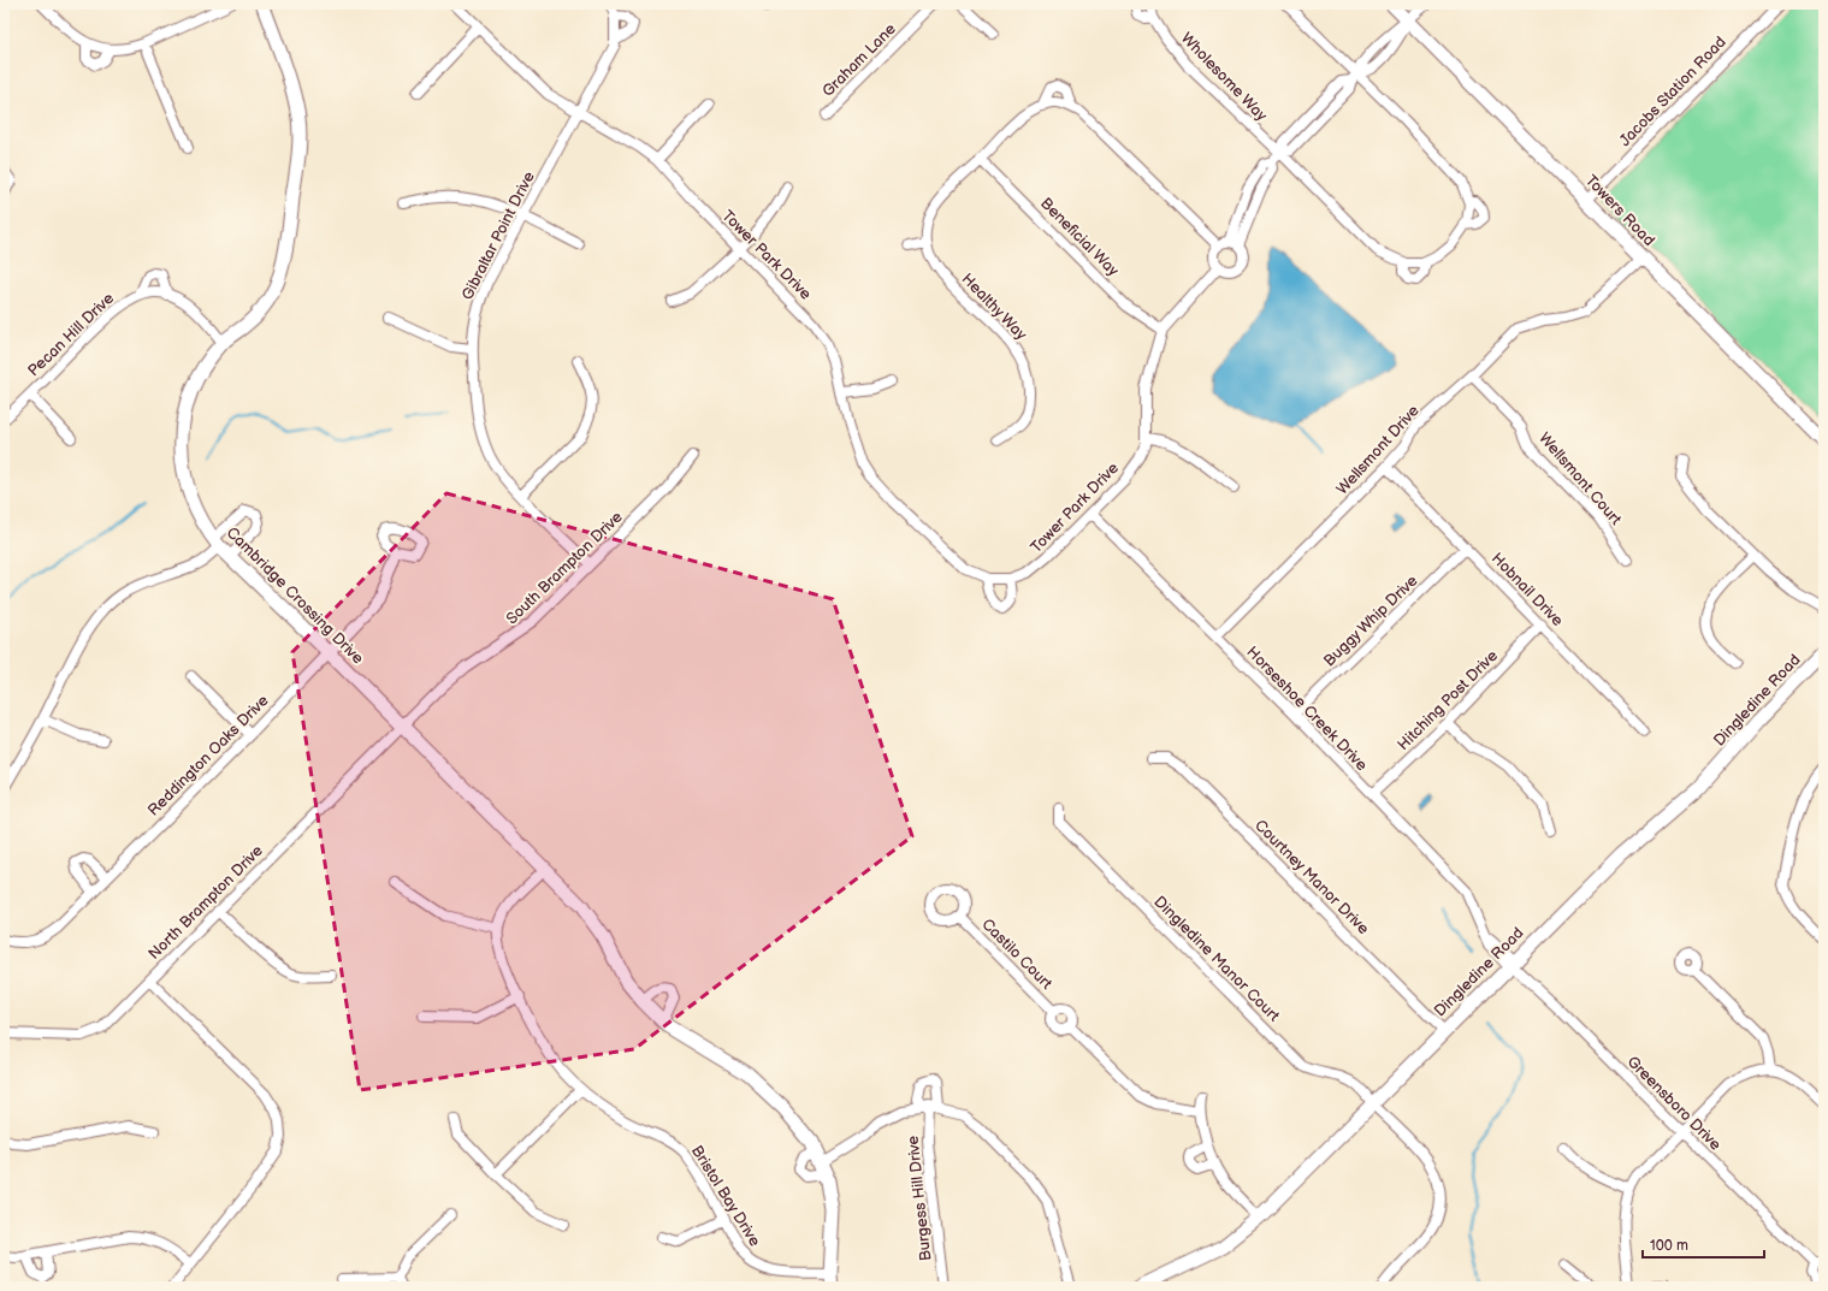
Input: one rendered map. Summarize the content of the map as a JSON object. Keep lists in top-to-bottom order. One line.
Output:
{"streets":{"street":["Graham Lane","Wholesome Way","Jacobs Station Road","Towers Road","Gibraltar Point Drive","Beneficial Way","Tower Park Drive","Healthy Way","Pecan Hill Drive","Wellsmont Drive","Wellsmont Court","South Brampton Drive","Hobnail Drive","Cambridge Crossing Drive","Buggy Whip Drive","Hitching Post Drive","Dingledine Road","Horseshoe Creek Drive","Reddington Oaks Drive","Courtney Manor Drive","North Brampton Drive","Castilo Court","Dingledine Manor Court","Greensboro Drive","Bristol Bay Drive","Burgess Hill Drive"]},"crossings":[["Jacobs Station Road","Towers Road"],["Towers Road","Wellsmont Drive"],["Gibraltar Point Drive","Tower Park Drive"],["Gibraltar Point Drive","South Brampton Drive"],["Beneficial Way","Tower Park Drive"],["Beneficial Way","Healthy Way"],["Tower Park Drive","Healthy Way"],["Tower Park Drive","Horseshoe Creek Drive"],["Pecan Hill Drive","Cambridge Crossing Drive"],["Wellsmont Drive","Wellsmont Court"],["Wellsmont Drive","Hobnail Drive"],["Wellsmont Drive","Horseshoe Creek Drive"],["South Brampton Drive","Cambridge Crossing Drive"],["South Brampton Drive","North Brampton Drive"],["Hobnail Drive","Buggy Whip Drive"],["Hobnail Drive","Hitching Post Drive"],["Cambridge Crossing Drive","Reddington Oaks Drive"],["Cambridge Crossing Drive","North Brampton Drive"],["Cambridge Crossing Drive","Bristol Bay Drive"],["Buggy Whip Drive","Horseshoe Creek Drive"],["Hitching Post Drive","Horseshoe Creek Drive"],["Dingledine Road","Horseshoe Creek Drive"],["Dingledine Road","Courtney Manor Drive"],["Dingledine Road","Dingledine Manor Court"],["Dingledine Road","Greensboro Drive"],["Horseshoe Creek Drive","Greensboro Drive"]],"scale_bar":"100 m"}
